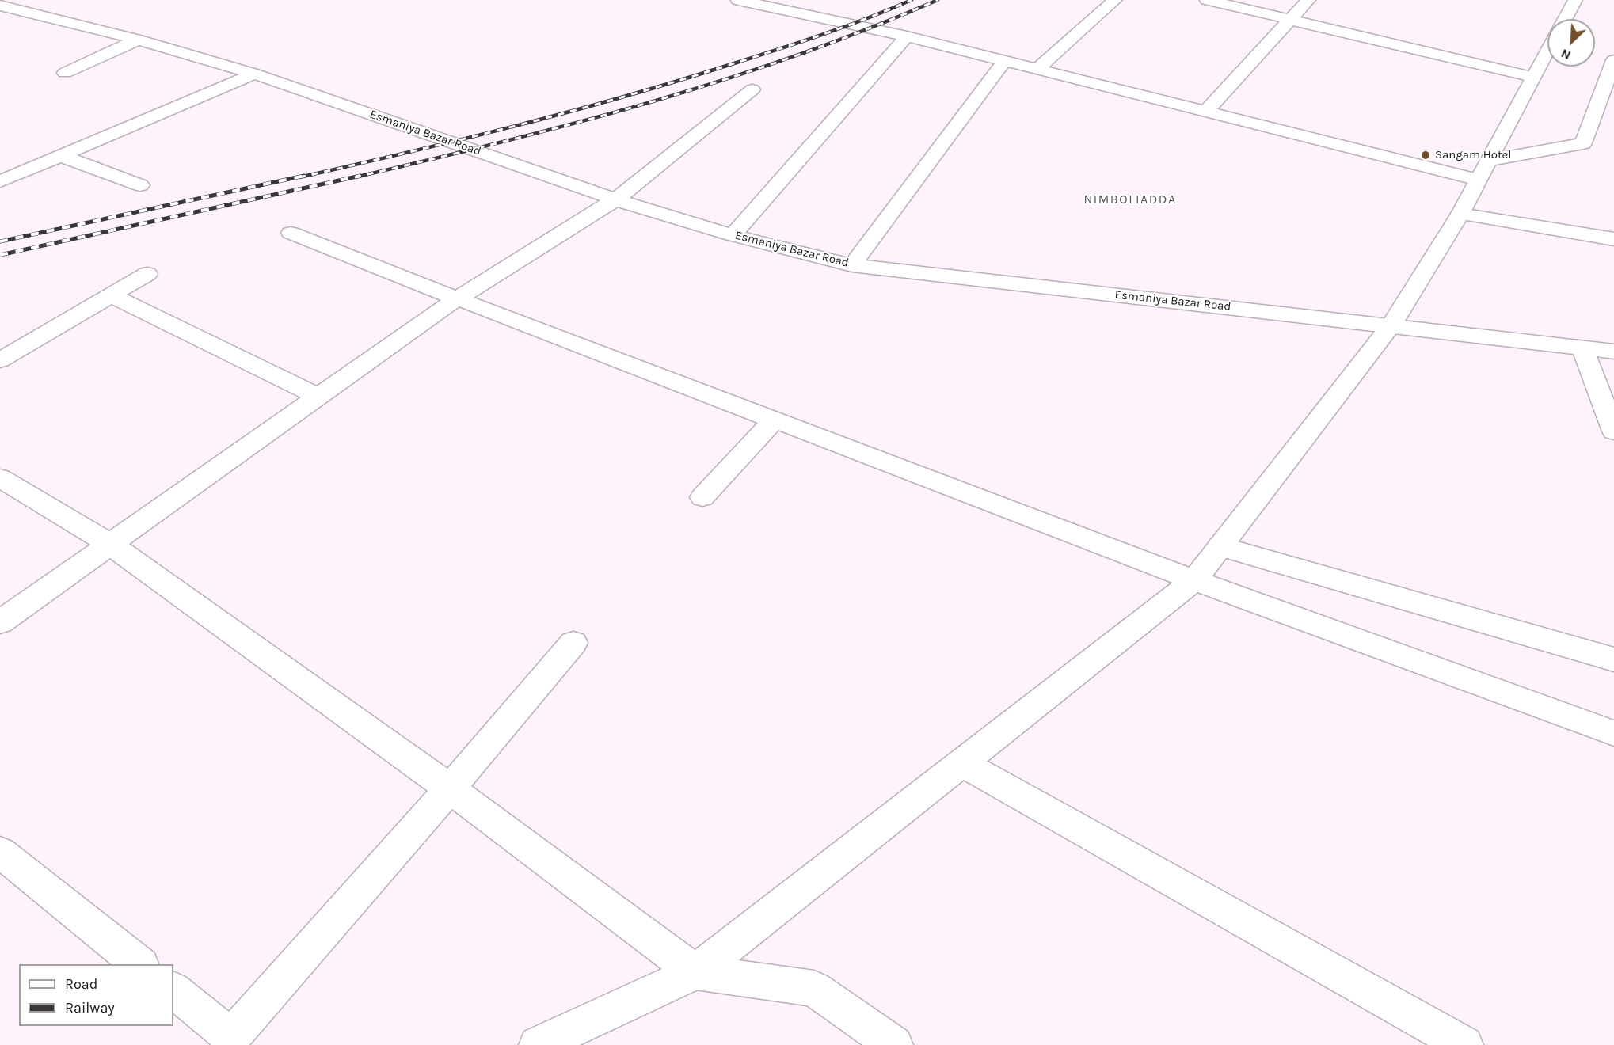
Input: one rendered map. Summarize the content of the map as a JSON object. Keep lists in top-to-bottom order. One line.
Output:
{"streets":{"street":["Esmaniya Bazar Road"]},"districts":["NIMBOLIADDA"],"places":["Sangam Hotel"],"legend":["Road","Railway"],"north":"bottom left"}
